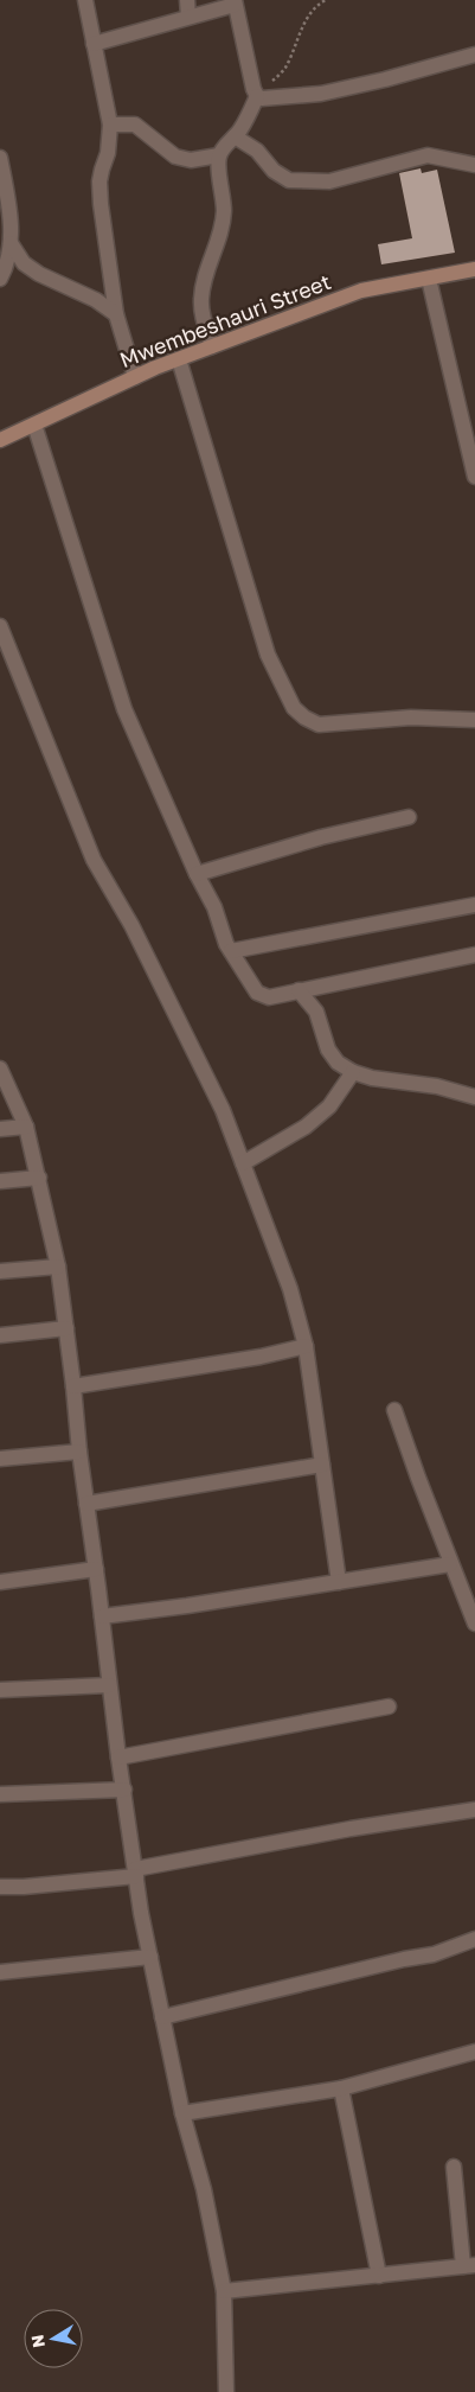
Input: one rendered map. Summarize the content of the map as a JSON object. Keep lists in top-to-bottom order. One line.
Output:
{"streets":{"street":["Mwembeshauri Street"]},"north":"left"}
